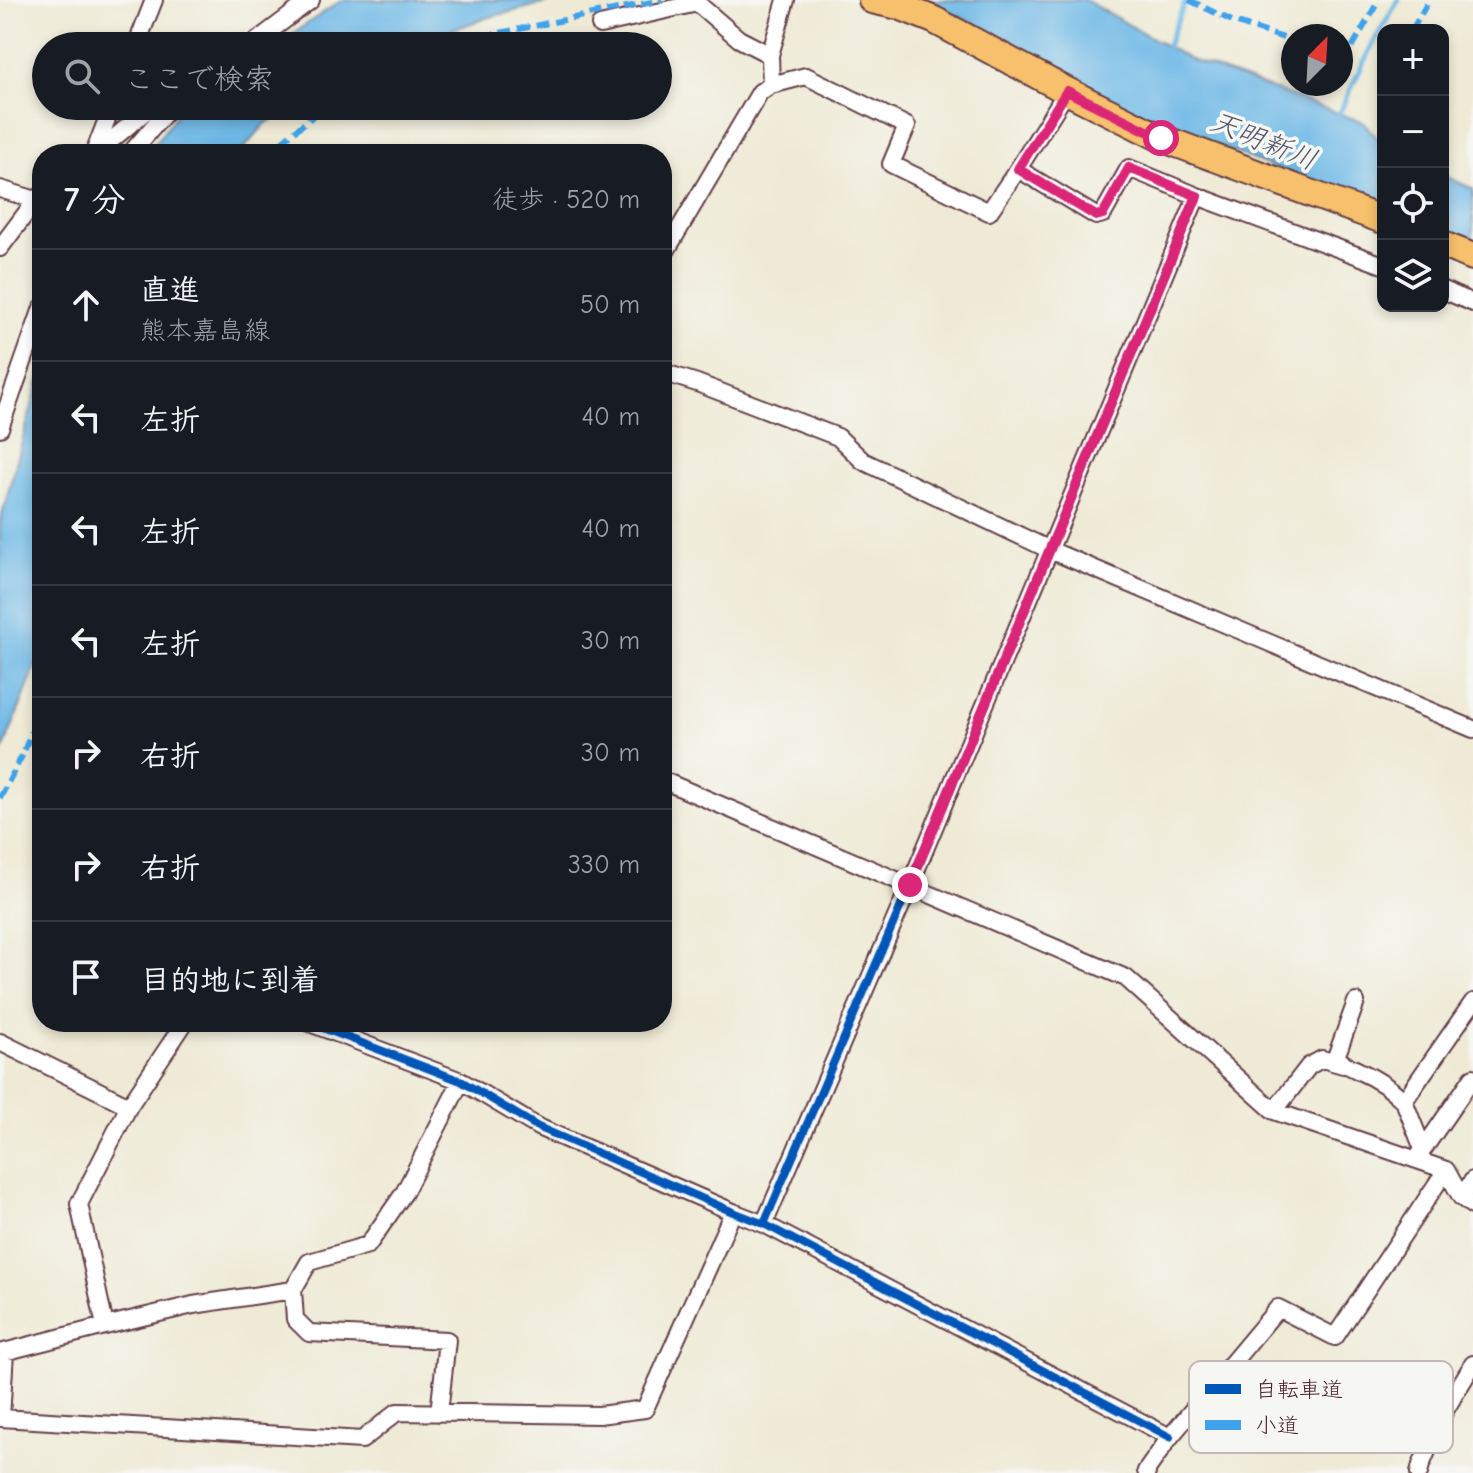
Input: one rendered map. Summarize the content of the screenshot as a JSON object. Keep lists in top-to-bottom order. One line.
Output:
{"water":["天明新川"],"legend":["自転車道","小道"],"north":"top right","page":{"map_buttons":["+","−"],"search":"ここで検索","heading":["7 分","徒歩 · 520 m"],"list":[["直進","熊本嘉島線","50 m"],["左折","40 m"],["左折","40 m"],["左折","30 m"],["右折","30 m"],["右折","330 m"],"目的地に到着"]}}
